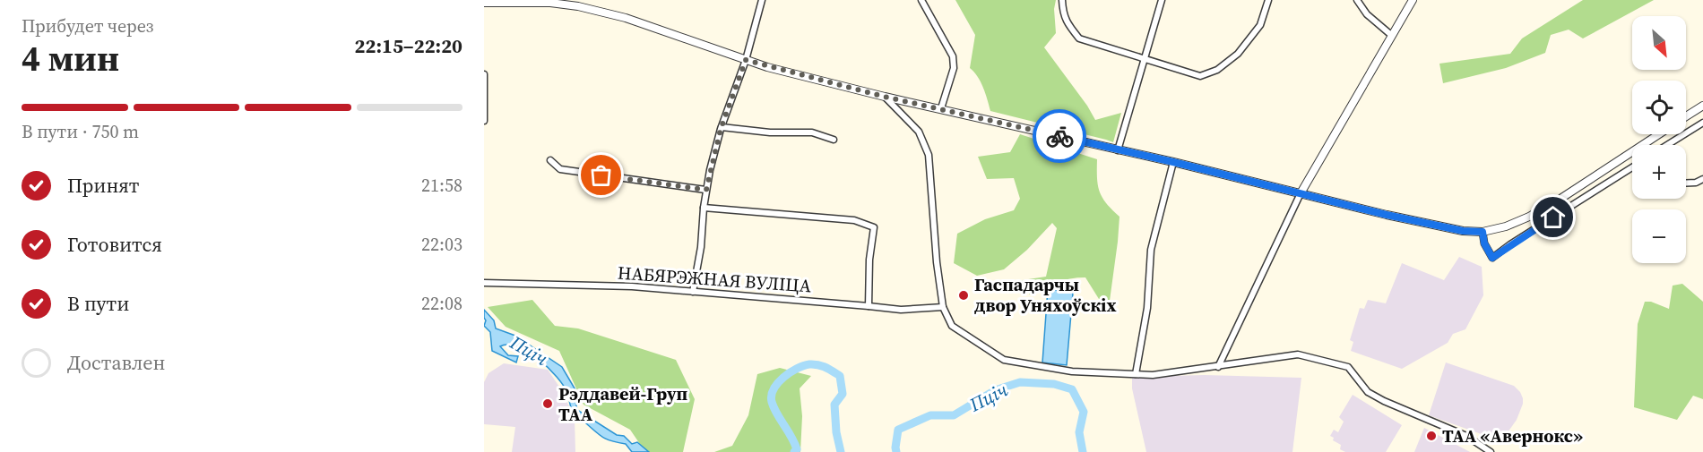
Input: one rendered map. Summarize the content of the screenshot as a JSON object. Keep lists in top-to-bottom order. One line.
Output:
{"streets":{"street":["НАБЯРЭЖНАЯ ВУЛІЦА"]},"water":["Пціч"],"places":["Гаспадарчы двор Уняхоўскіх","Рэддавей-Груп ТАА","ТАА «Авернокс»"],"north":"bottom right","page":{"heading":["4 мин","Прибудет через","22:15–22:20"],"map_buttons":["+","−"],"bar":"В пути · 750 m","list":[["Принят","21:58"],["Готовится","22:03"],["В пути","22:08"],"Доставлен"]}}
